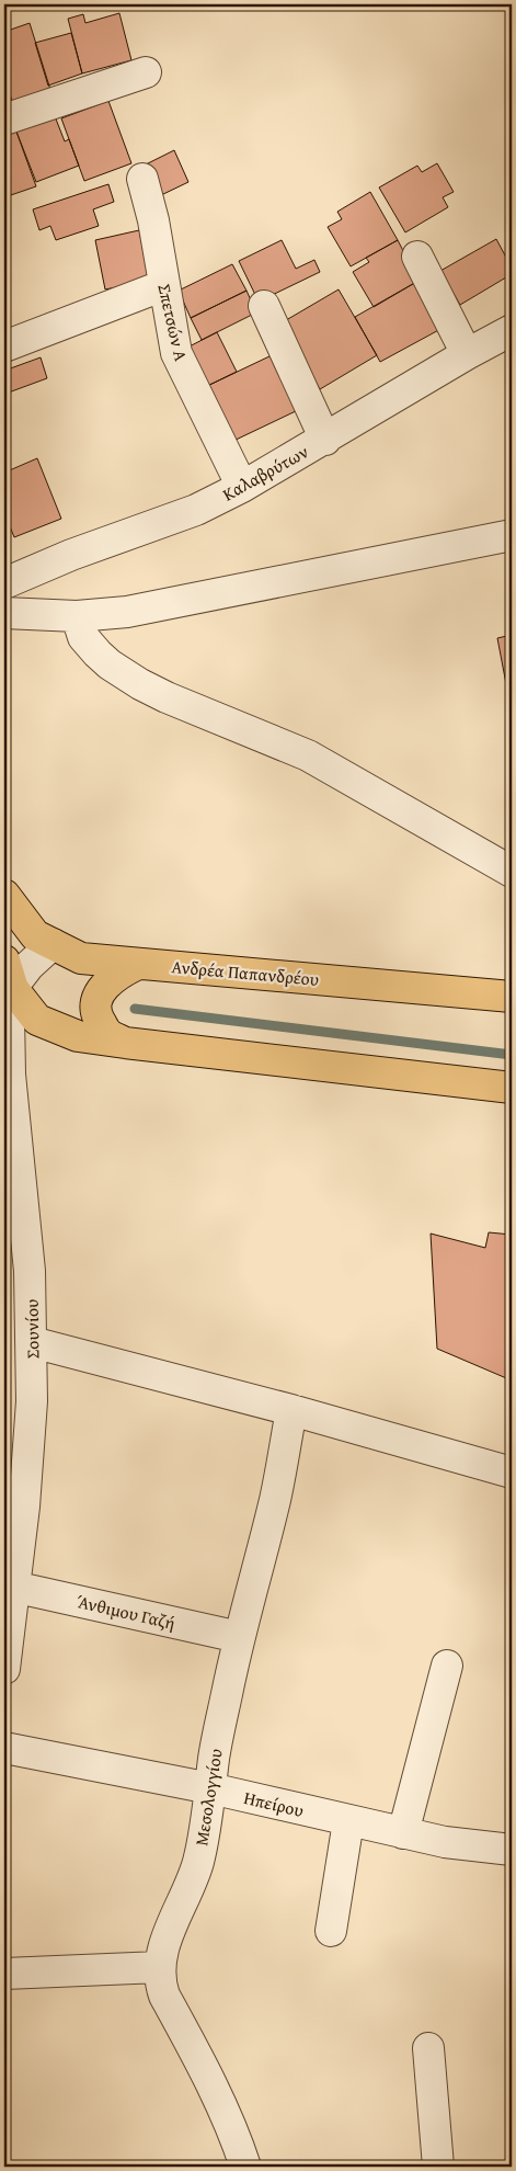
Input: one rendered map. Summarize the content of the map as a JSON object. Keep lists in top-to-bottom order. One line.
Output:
{"streets":{"main road":["Ανδρέα Παπανδρέου","Σουνίου"],"street":["Σπετσών Α","Καλαβρύτων","Άνθιμου Γαζή","Μεσολογγίου","Ηπείρου"]},"crossings":[["Σπετσών Α","Καλαβρύτων"],["Ανδρέα Παπανδρέου","Σουνίου"],["Σουνίου","Άνθιμου Γαζή"],["Άνθιμου Γαζή","Μεσολογγίου"],["Μεσολογγίου","Ηπείρου"]]}
